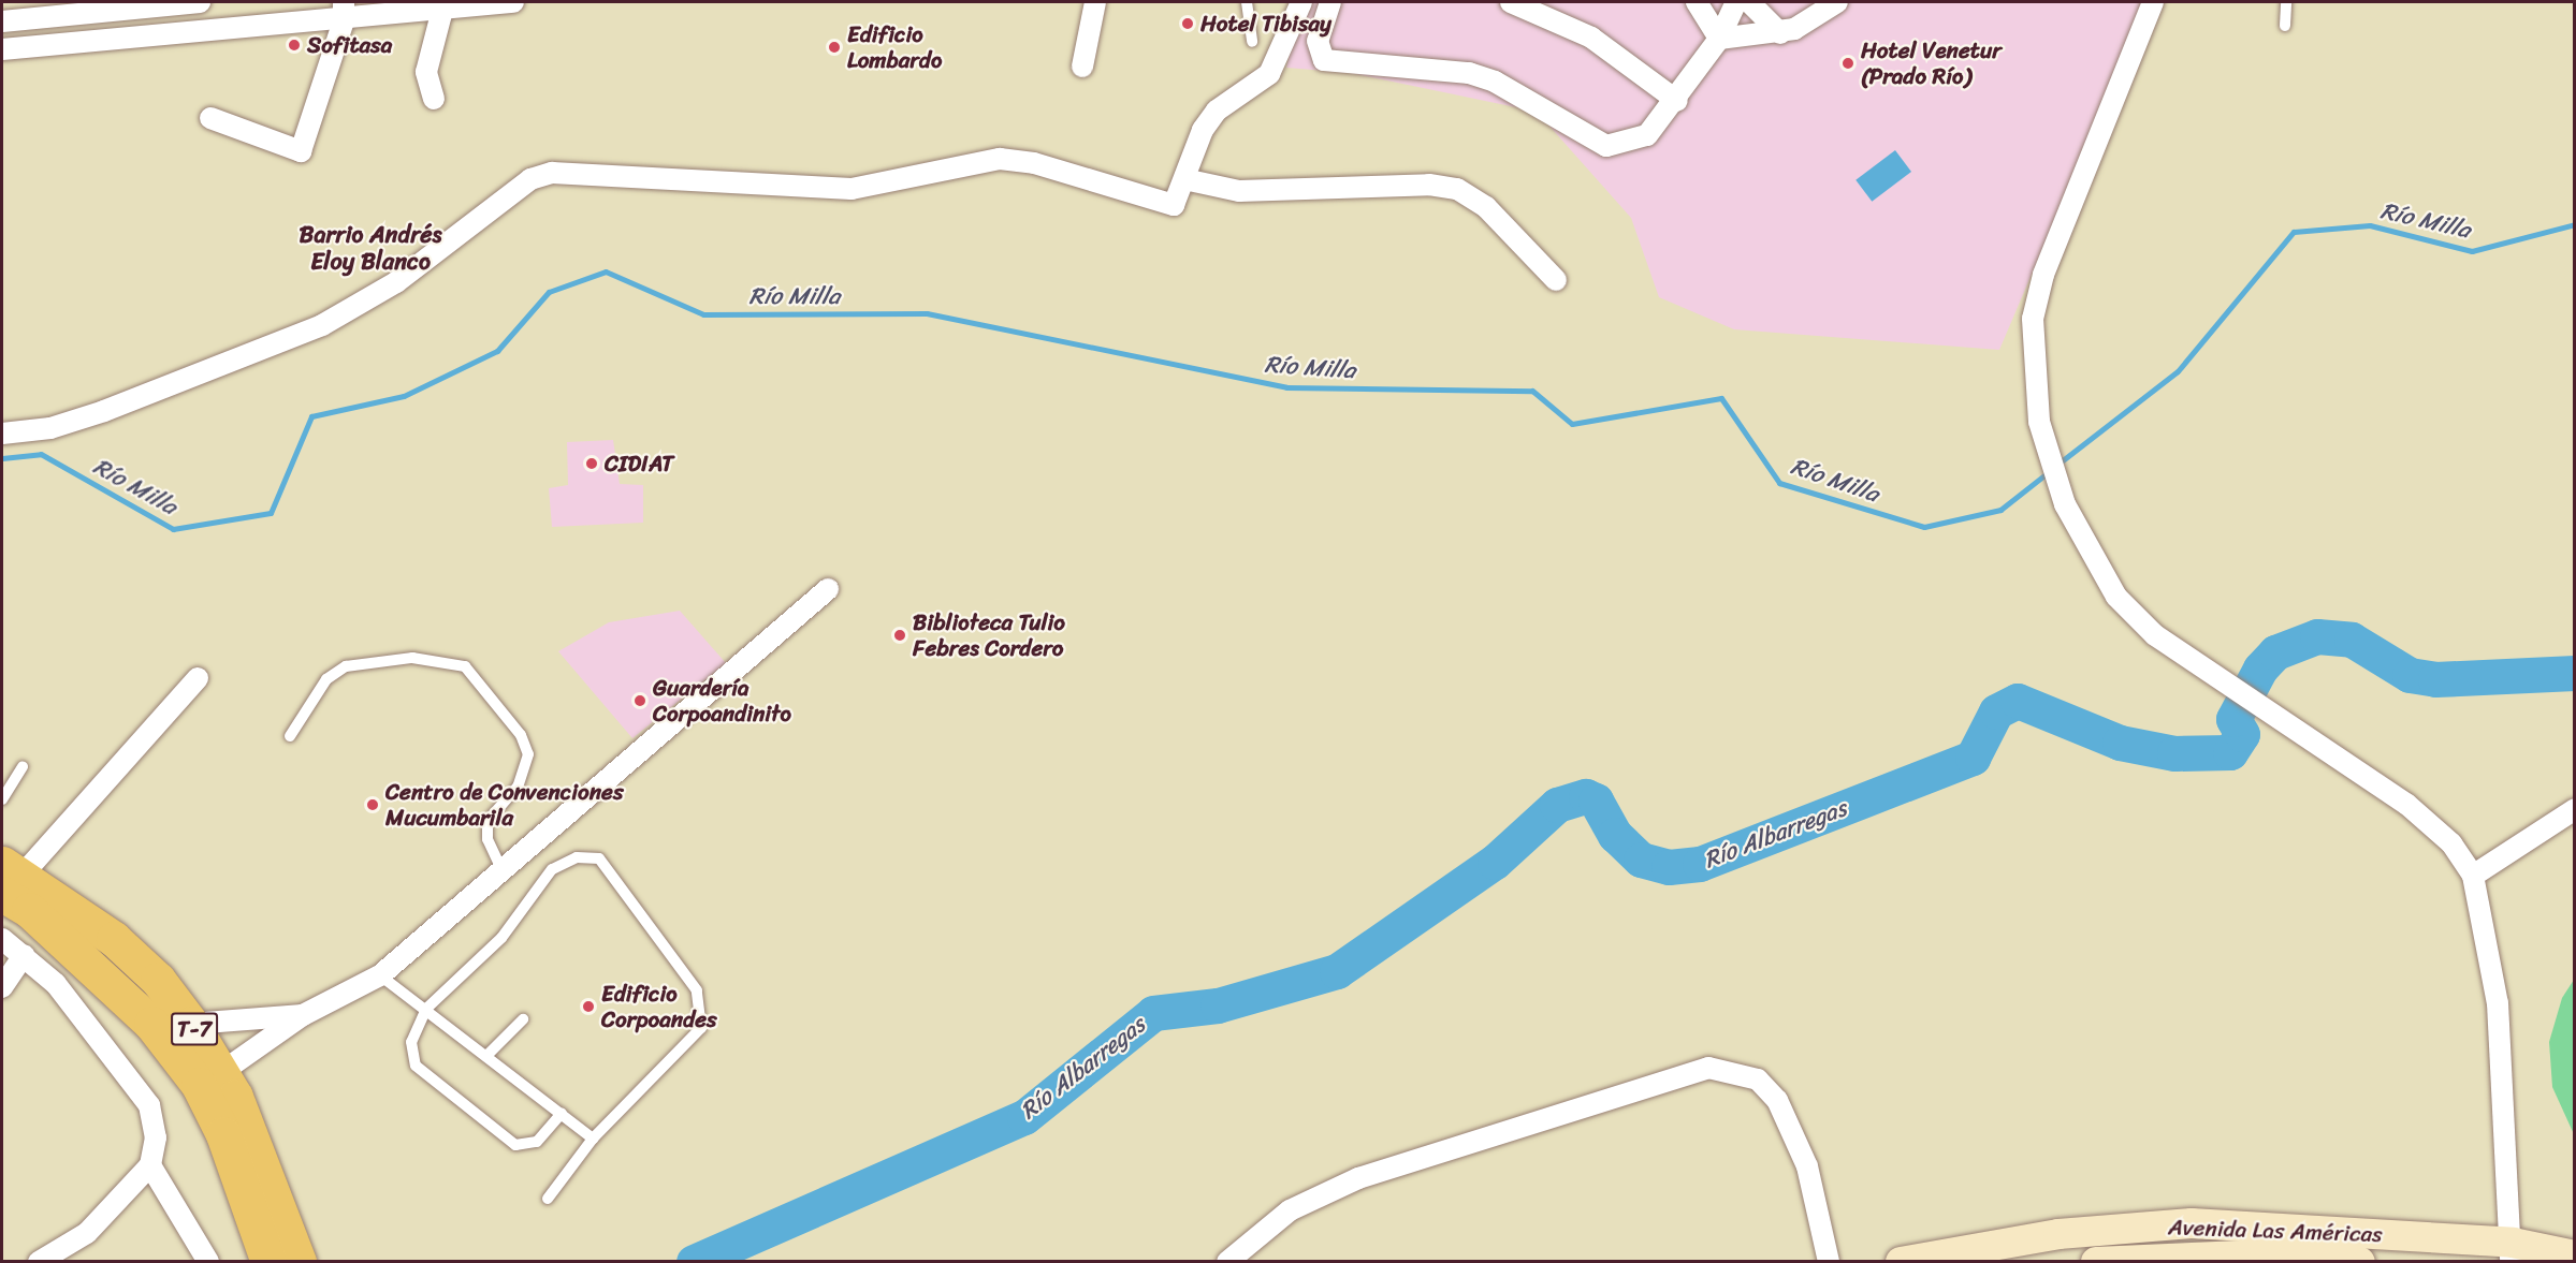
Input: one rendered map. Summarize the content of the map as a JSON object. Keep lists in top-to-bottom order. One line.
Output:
{"streets":{"highway":["T-7"],"street":["Avenida Las Américas"]},"districts":["Barrio Andrés Eloy Blanco"],"water":["Río Milla","Río Albarregas"],"places":["Hotel Tibisay","Sofitasa","Edificio Lombardo","Hotel Venetur (Prado Río)","CIDIAT","Biblioteca Tulio Febres Cordero","Guardería Corpoandinito","Centro de Convenciones Mucumbarila","Edificio Corpoandes"]}
